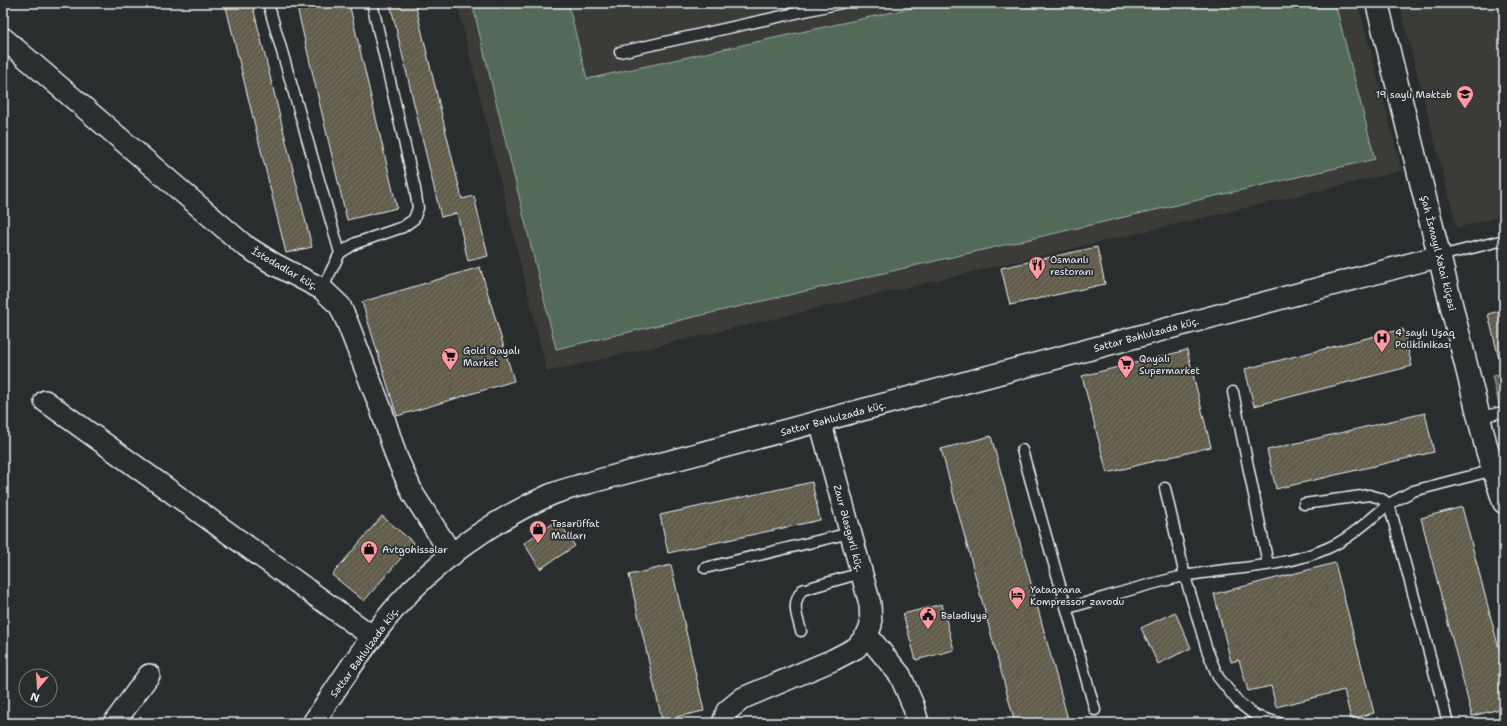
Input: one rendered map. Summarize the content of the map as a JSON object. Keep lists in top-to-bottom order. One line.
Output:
{"streets":{"street":["Şah İsmayıl Xətai küçəsi","İstedadlar küç.","Səttar Bəhlulzadə küç.","Zaur Ələsgərli küç."]},"crossings":[["Şah İsmayıl Xətai küçəsi","Səttar Bəhlulzadə küç."],["İstedadlar küç.","Səttar Bəhlulzadə küç."],["Səttar Bəhlulzadə küç.","Zaur Ələsgərli küç."]],"places":{"school or university":["19 saylı Məktəb"],"restaurant":["Osmanlı restoranı"],"hospital":["4 saylı Uşaq Poliklinikası"],"supermarket":["Gold Qayalı Market","Qayalı Supermarket"],"shop":["Təsərüffat Malları","Avtgohissələr"],"hotel":["Yataqxana Kompressor zavodu"],"public building":["Bələdiyyə"]},"north":"bottom"}
